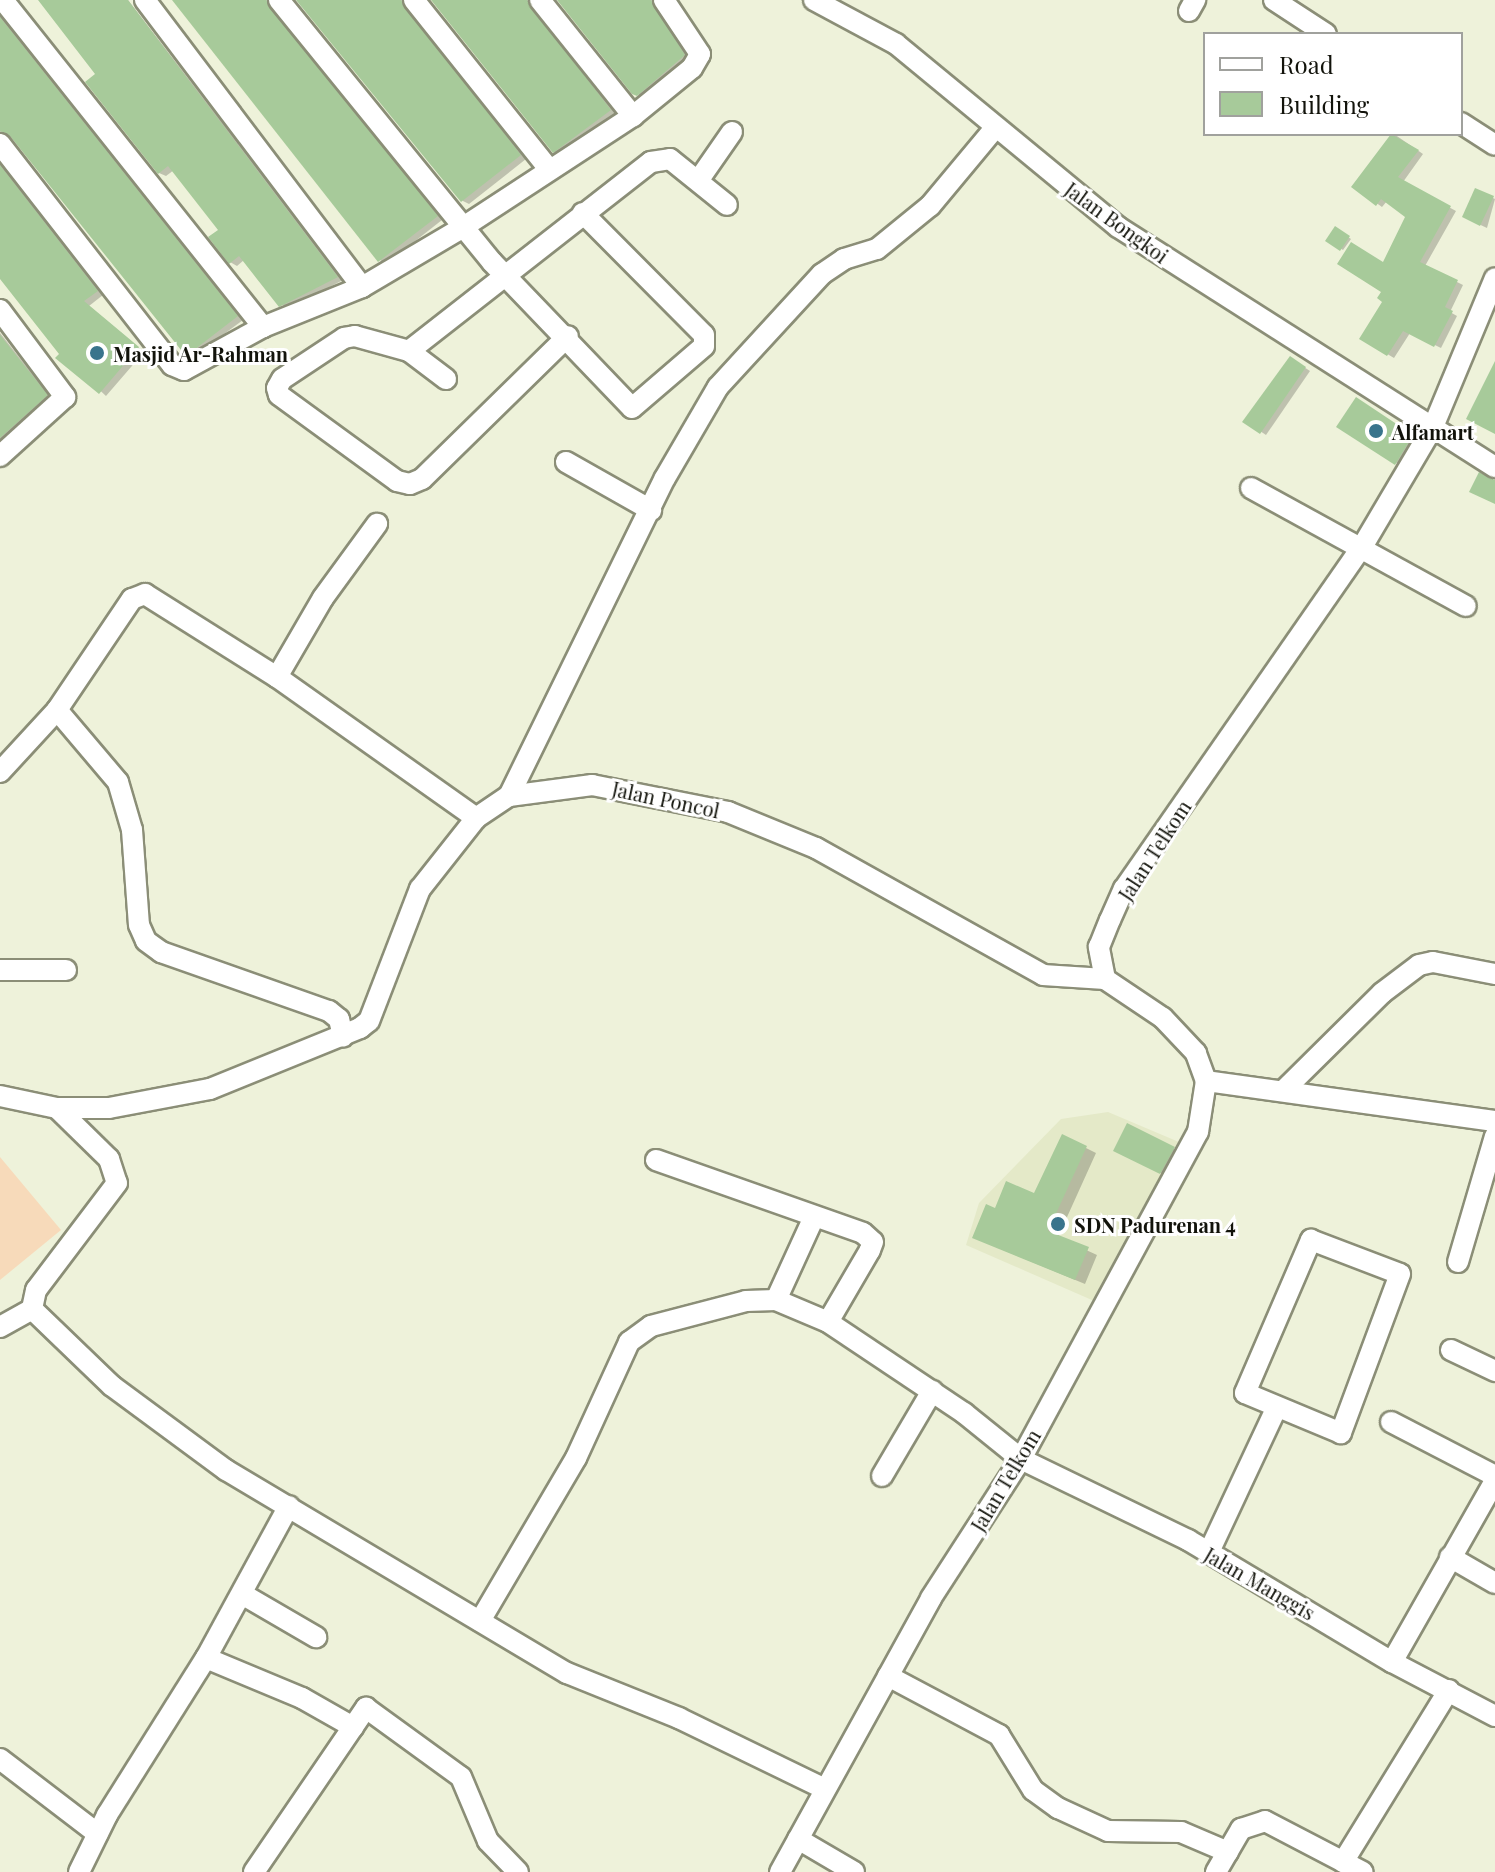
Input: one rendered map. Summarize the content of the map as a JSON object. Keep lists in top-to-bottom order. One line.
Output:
{"streets":{"street":["Jalan Bongkoi","Jalan Poncol","Jalan Telkom","Jalan Manggis"]},"crossings":[["Jalan Bongkoi","Jalan Telkom"],["Jalan Poncol","Jalan Telkom"],["Jalan Telkom","Jalan Manggis"]],"places":["Masjid Ar-Rahman","Alfamart","SDN Padurenan 4"],"legend":["Road","Building"]}
